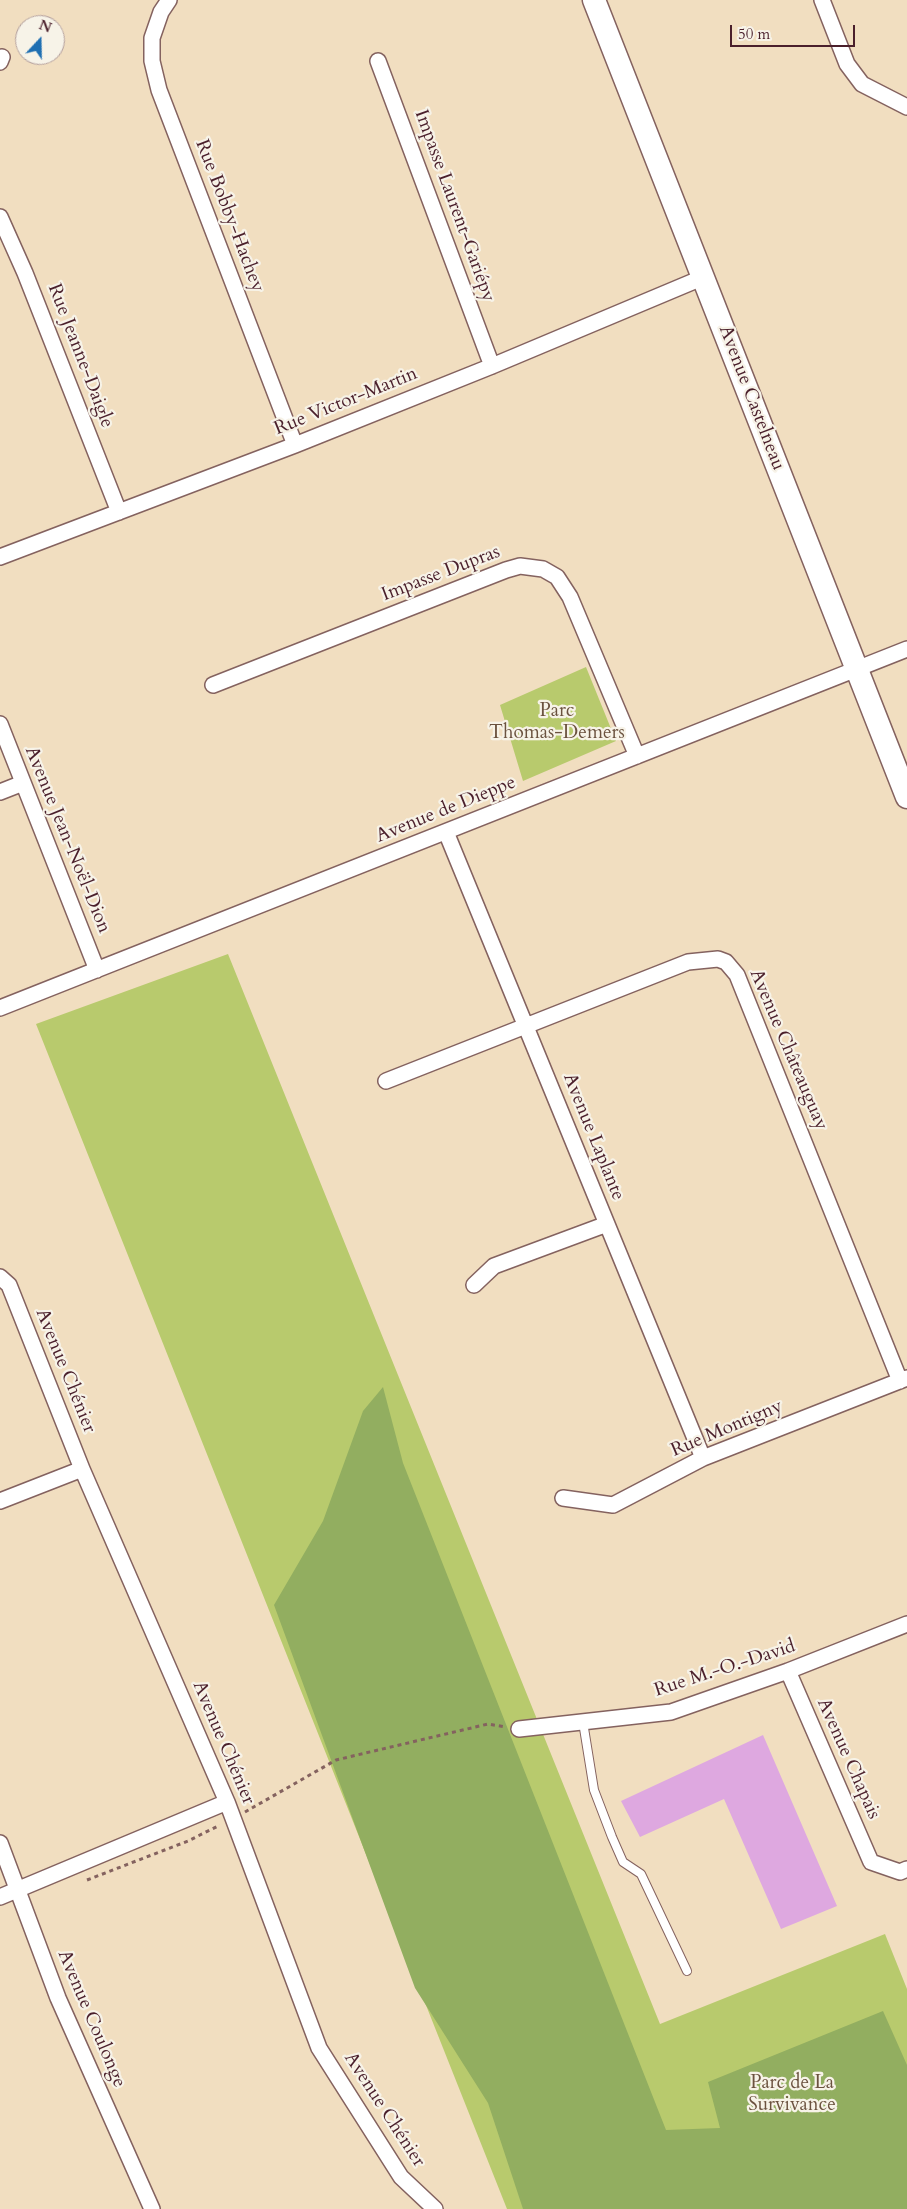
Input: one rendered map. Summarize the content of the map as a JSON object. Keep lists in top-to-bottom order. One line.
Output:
{"streets":{"street":["Impasse Laurent-Gariépy","Rue Bobby-Hachey","Rue Jeanne-Daigle","Avenue Castelneau","Rue Victor-Martin","Impasse Dupras","Avenue de Dieppe","Avenue Jean-Noël-Dion","Avenue Châteauguay","Avenue Laplante","Avenue Chénier","Rue Montigny","Rue M.-O.-David","Avenue Chapais","Avenue Coulonge"]},"crossings":[["Impasse Laurent-Gariépy","Rue Victor-Martin"],["Rue Bobby-Hachey","Rue Victor-Martin"],["Rue Jeanne-Daigle","Rue Victor-Martin"],["Avenue Castelneau","Rue Victor-Martin"],["Avenue Castelneau","Avenue de Dieppe"],["Impasse Dupras","Avenue de Dieppe"],["Avenue de Dieppe","Avenue Jean-Noël-Dion"],["Avenue de Dieppe","Avenue Laplante"],["Avenue Châteauguay","Avenue Laplante"],["Avenue Châteauguay","Rue Montigny"],["Avenue Laplante","Rue Montigny"],["Rue M.-O.-David","Avenue Chapais"]],"parks":["Parc Thomas-Demers","Parc de La Survivance"],"scale_bar":"50 m","north":"top"}
